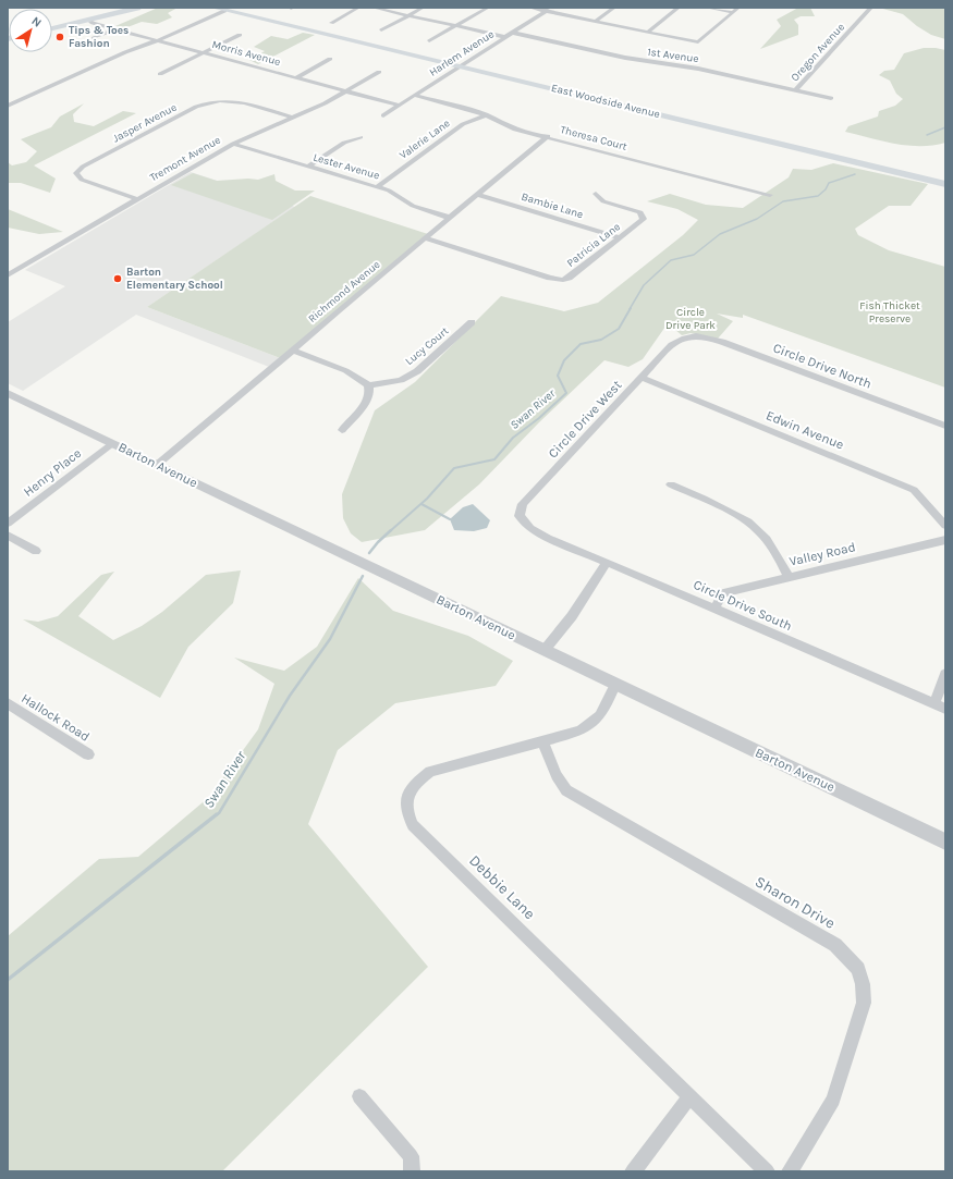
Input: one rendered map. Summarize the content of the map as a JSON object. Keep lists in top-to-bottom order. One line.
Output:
{"streets":{"main road":["East Woodside Avenue"],"street":["Oregon Avenue","Morris Avenue","Harlem Avenue","1st Avenue","Jasper Avenue","Theresa Court","Valerie Lane","Tremont Avenue","Lester Avenue","Bambie Lane","Patricia Lane","Richmond Avenue","Lucy Court","Circle Drive North","Circle Drive West","Edwin Avenue","Barton Avenue","Henry Place","Valley Road","Circle Drive South","Hallock Road","Debbie Lane","Sharon Drive"]},"crossings":[["Oregon Avenue","1st Avenue"],["Morris Avenue","Harlem Avenue"],["Morris Avenue","Tremont Avenue"],["Harlem Avenue","1st Avenue"],["Harlem Avenue","East Woodside Avenue"],["Harlem Avenue","Theresa Court"],["Jasper Avenue","Tremont Avenue"],["Theresa Court","Valerie Lane"],["Theresa Court","Richmond Avenue"],["Valerie Lane","Lester Avenue"],["Tremont Avenue","Lester Avenue"],["Lester Avenue","Richmond Avenue"],["Bambie Lane","Patricia Lane"],["Bambie Lane","Richmond Avenue"],["Patricia Lane","Richmond Avenue"],["Richmond Avenue","Barton Avenue"],["Circle Drive North","Circle Drive West"],["Circle Drive West","Edwin Avenue"],["Circle Drive West","Circle Drive South"],["Barton Avenue","Henry Place"],["Barton Avenue","Debbie Lane"],["Valley Road","Circle Drive South"],["Debbie Lane","Sharon Drive"]],"water":["Swan River"],"parks":["Fish Thicket Preserve","Circle Drive Park"],"places":["Tips & Toes Fashion","Barton Elementary School"],"north":"top right"}
